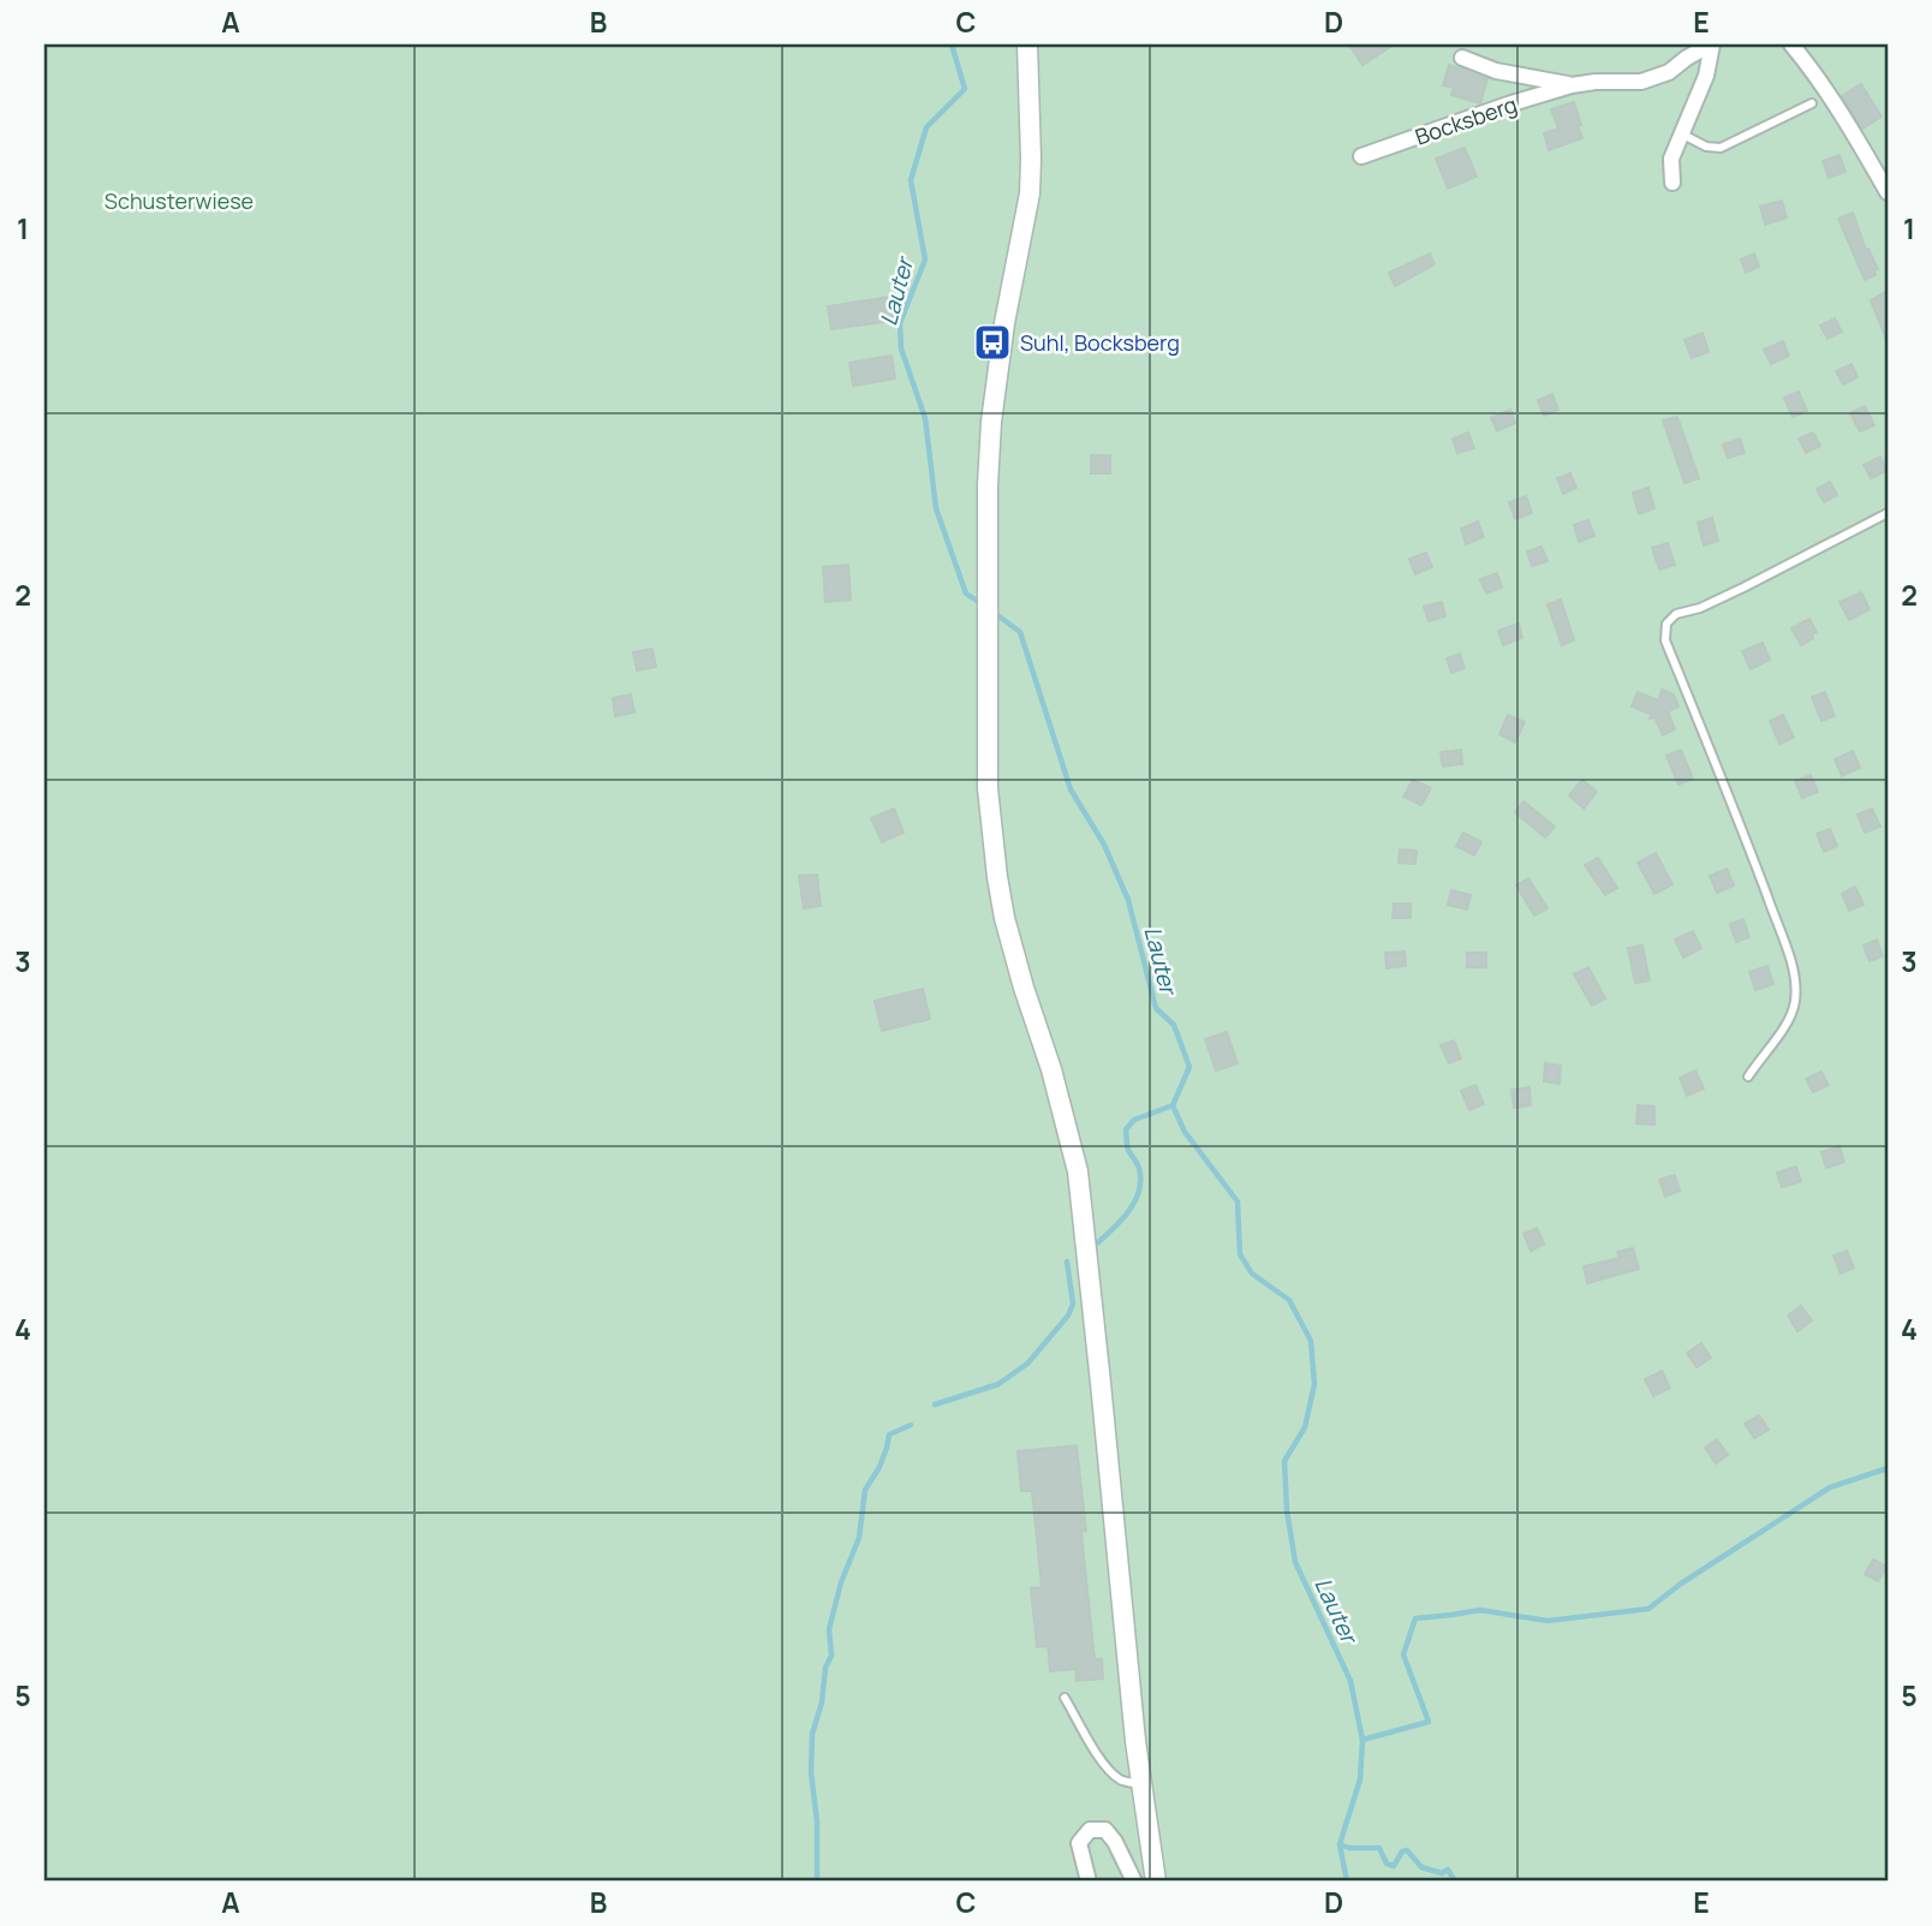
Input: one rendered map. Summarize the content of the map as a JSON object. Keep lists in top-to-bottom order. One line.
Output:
{"streets":{"street":["Bocksberg"]},"water":["Lauter"],"parks":["Schusterwiese"],"places":{"bus stop":["Suhl, Bocksberg"]},"grid":{"columns":["A","B","C","D","E"],"rows":["1","2","3","4","5"]}}
